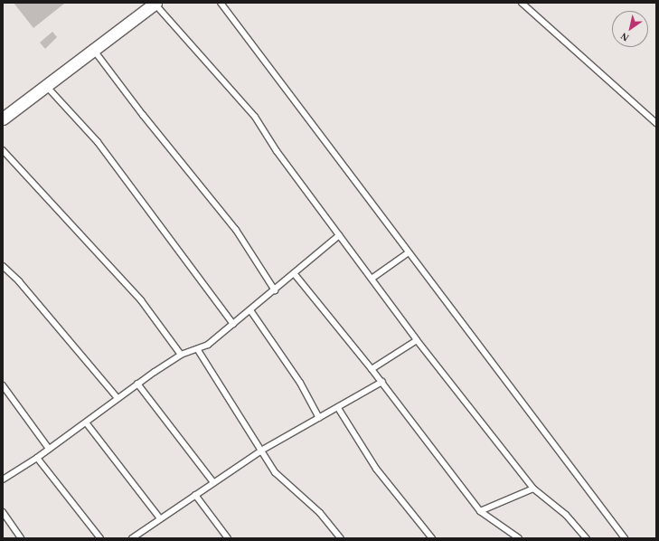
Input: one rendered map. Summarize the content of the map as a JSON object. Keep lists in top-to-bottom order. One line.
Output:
{"north":"bottom left"}
